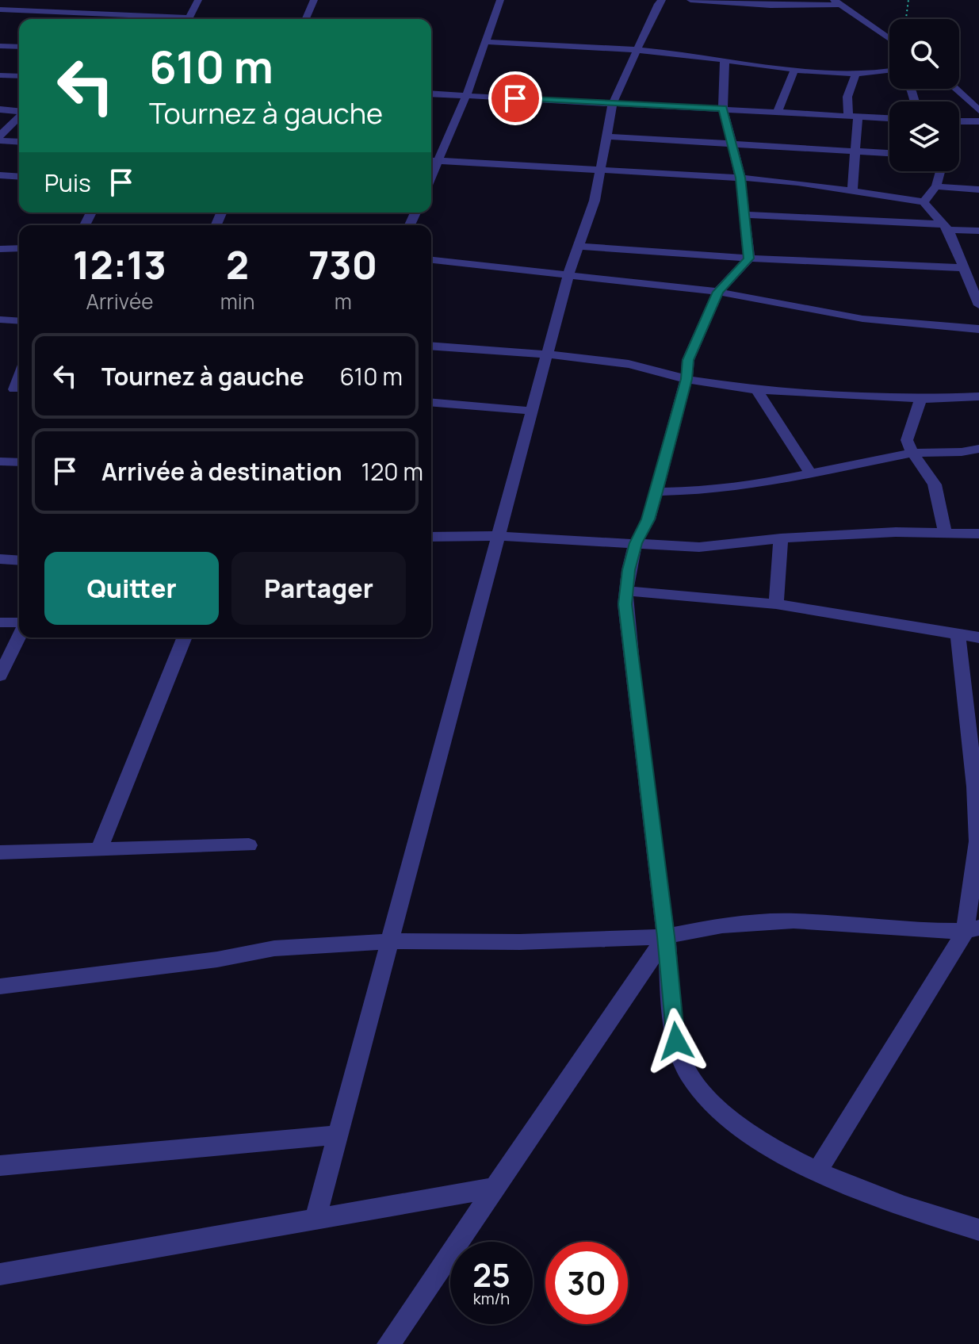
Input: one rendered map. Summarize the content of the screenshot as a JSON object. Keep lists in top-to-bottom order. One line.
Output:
{"page":{"turn":["610 m","Tournez à gauche"],"then":"Puis","eta":["12:13","Arrivée","2","min","730","m"],"list":[{"name":"Tournez à gauche","value":"610 m"},{"name":"Arrivée à destination","value":"120 m"}],"buttons":["Quitter","Partager"],"speed":"25 km/h","limit":"30"}}
